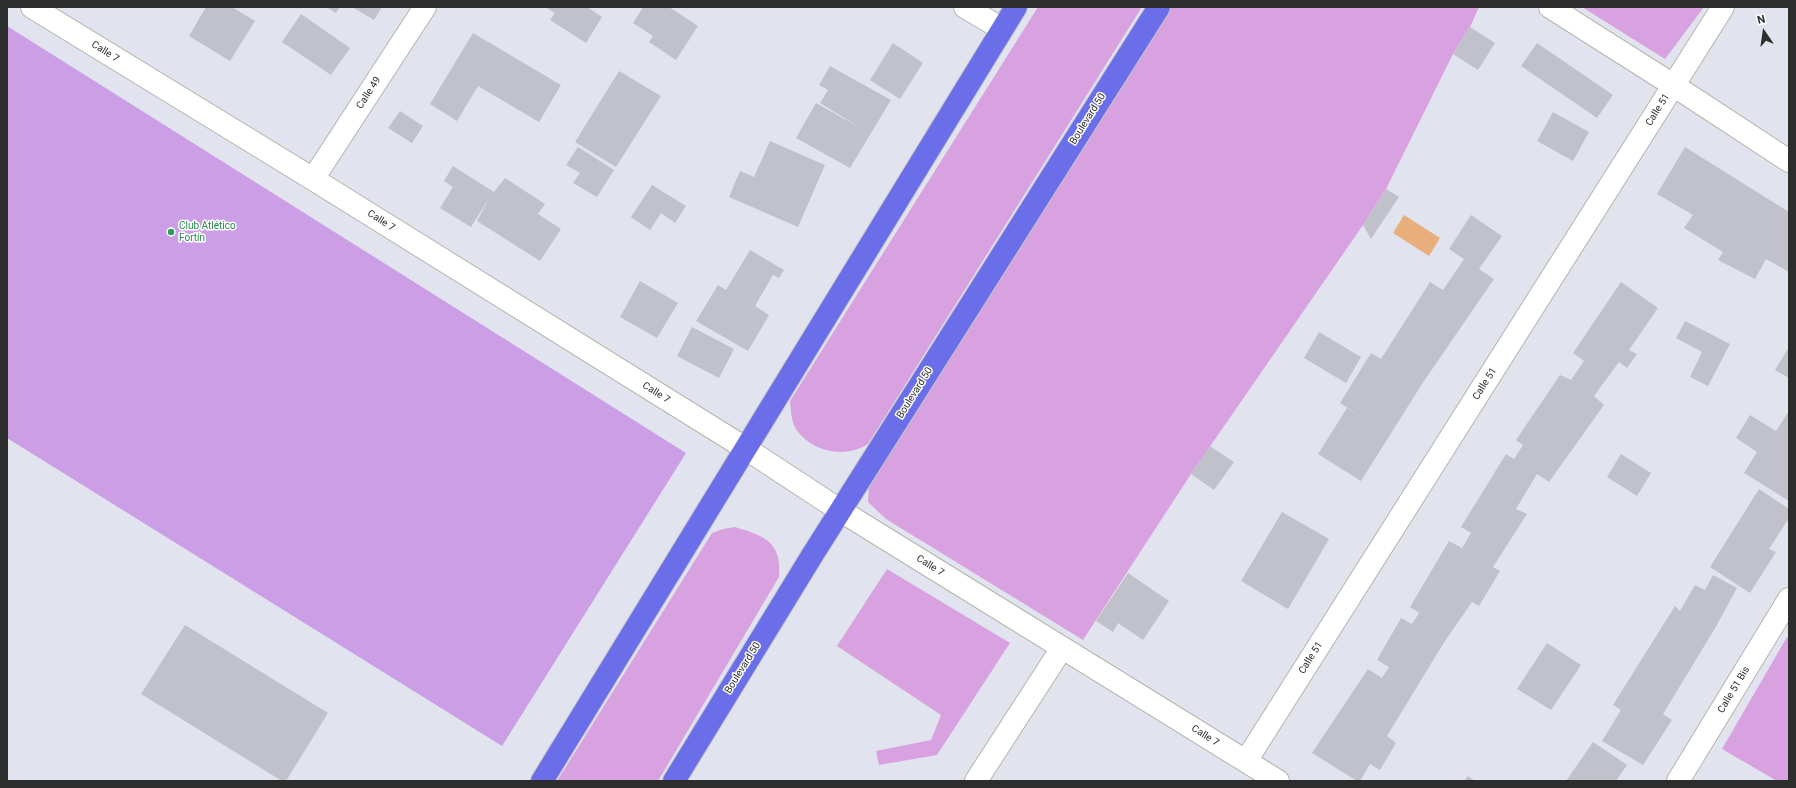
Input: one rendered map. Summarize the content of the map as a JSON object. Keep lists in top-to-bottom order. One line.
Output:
{"streets":{"main road":["Boulevard 50"],"street":["Calle 7","Calle 49","Calle 51","Calle 51 Bis"]},"crossings":[["Calle 7","Calle 49"],["Calle 7","Calle 51"],["Calle 7","Boulevard 50"]],"places":["Club Atlético Fortín"],"north":"top"}
